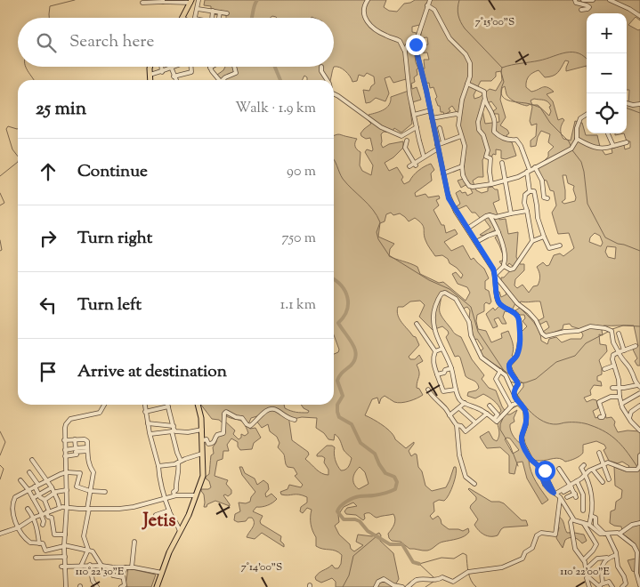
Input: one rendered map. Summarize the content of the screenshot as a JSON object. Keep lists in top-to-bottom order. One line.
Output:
{"districts":["Jetis"],"page":{"map_buttons":["+","−"],"search":"Search here","heading":["25 min","Walk · 1.9 km"],"list":[["Continue","90 m"],["Turn right","750 m"],["Turn left","1.1 km"],"Arrive at destination"]},"coordinates":["7°15'00\"S","7°14'00\"S","110°22'30\"E","110°22'00\"E"]}
